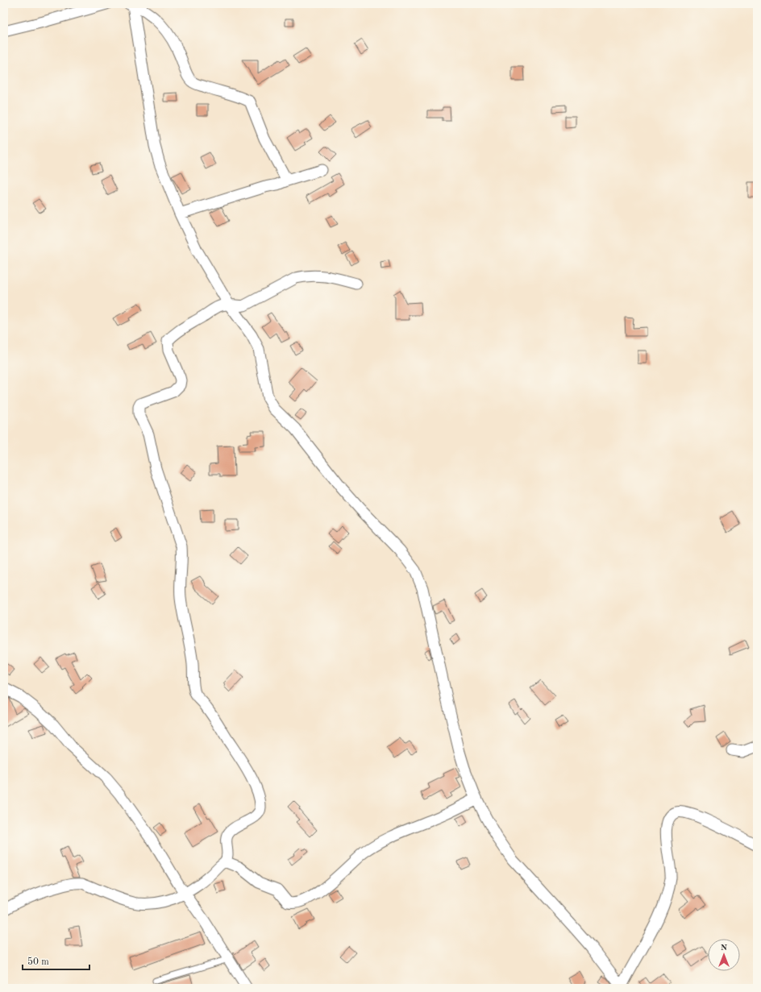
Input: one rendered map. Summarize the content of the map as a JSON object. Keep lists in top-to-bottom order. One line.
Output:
{"scale_bar":"50 m","north":"top"}
